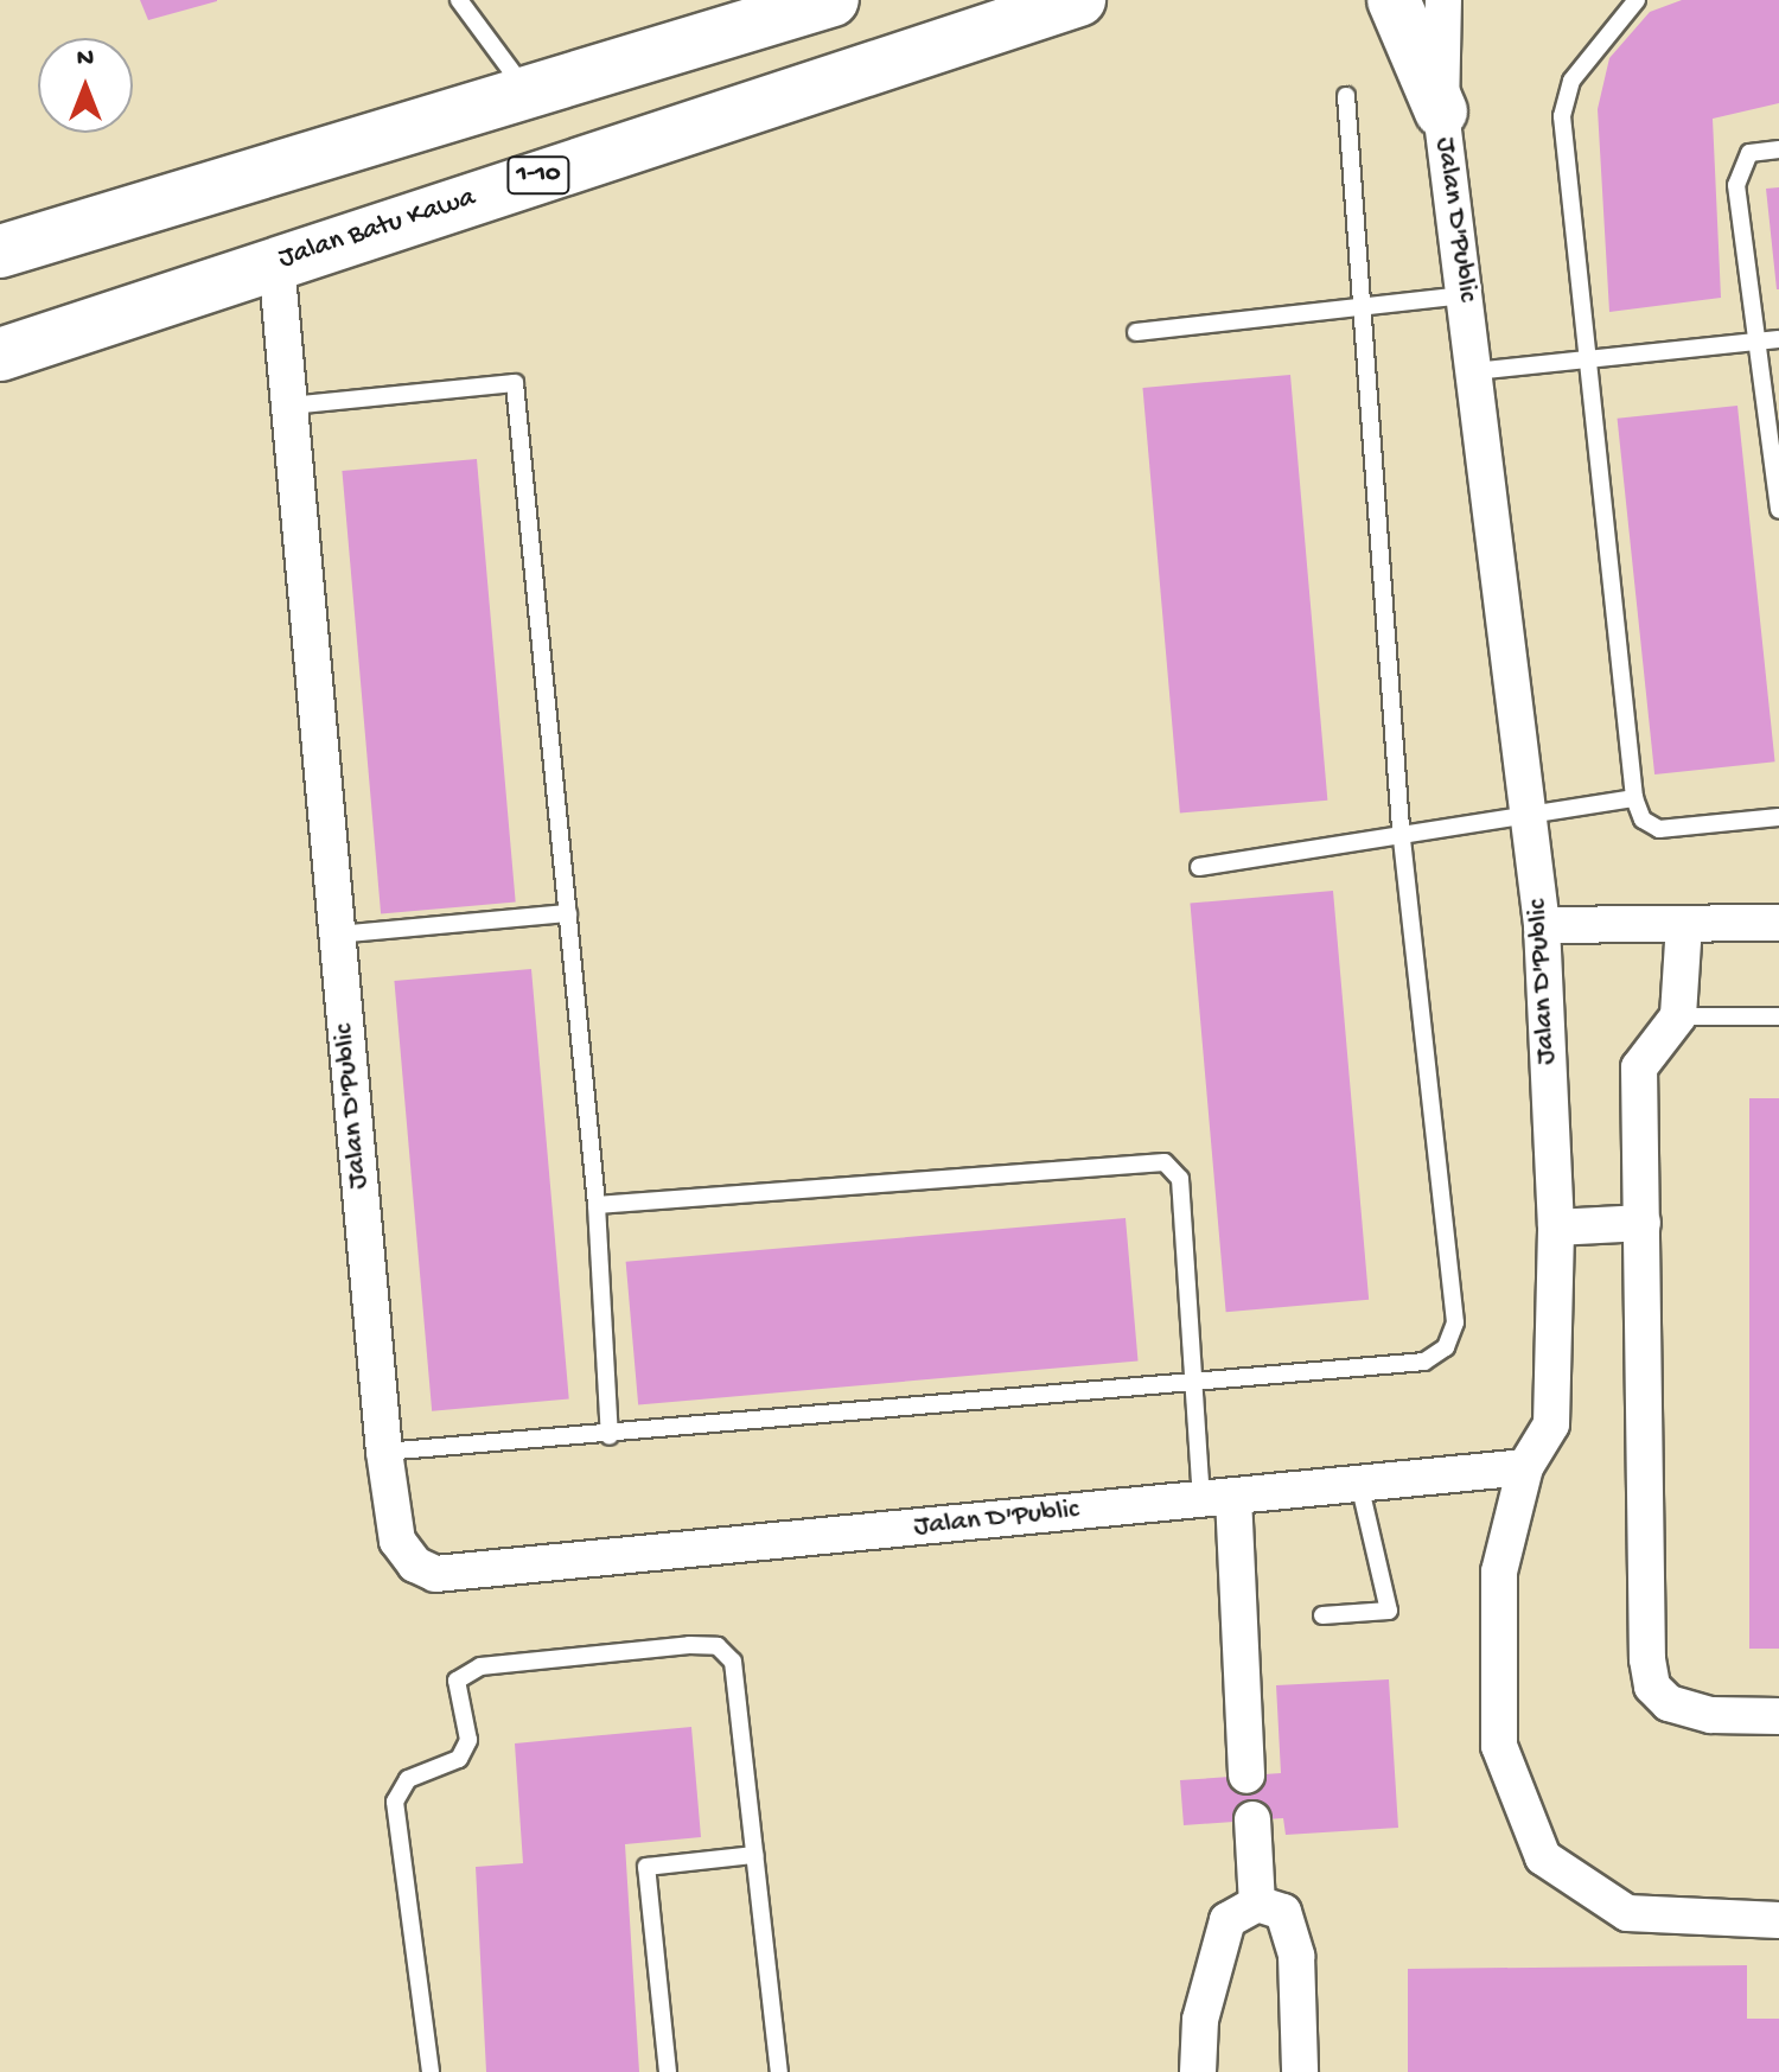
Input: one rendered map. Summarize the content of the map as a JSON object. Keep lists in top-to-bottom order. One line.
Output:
{"streets":{"highway":["1-10","Jalan Batu Kawa"],"street":["Jalan D'Public"]},"crossings":[["Jalan D'Public","Jalan Batu Kawa"]],"north":"top"}
